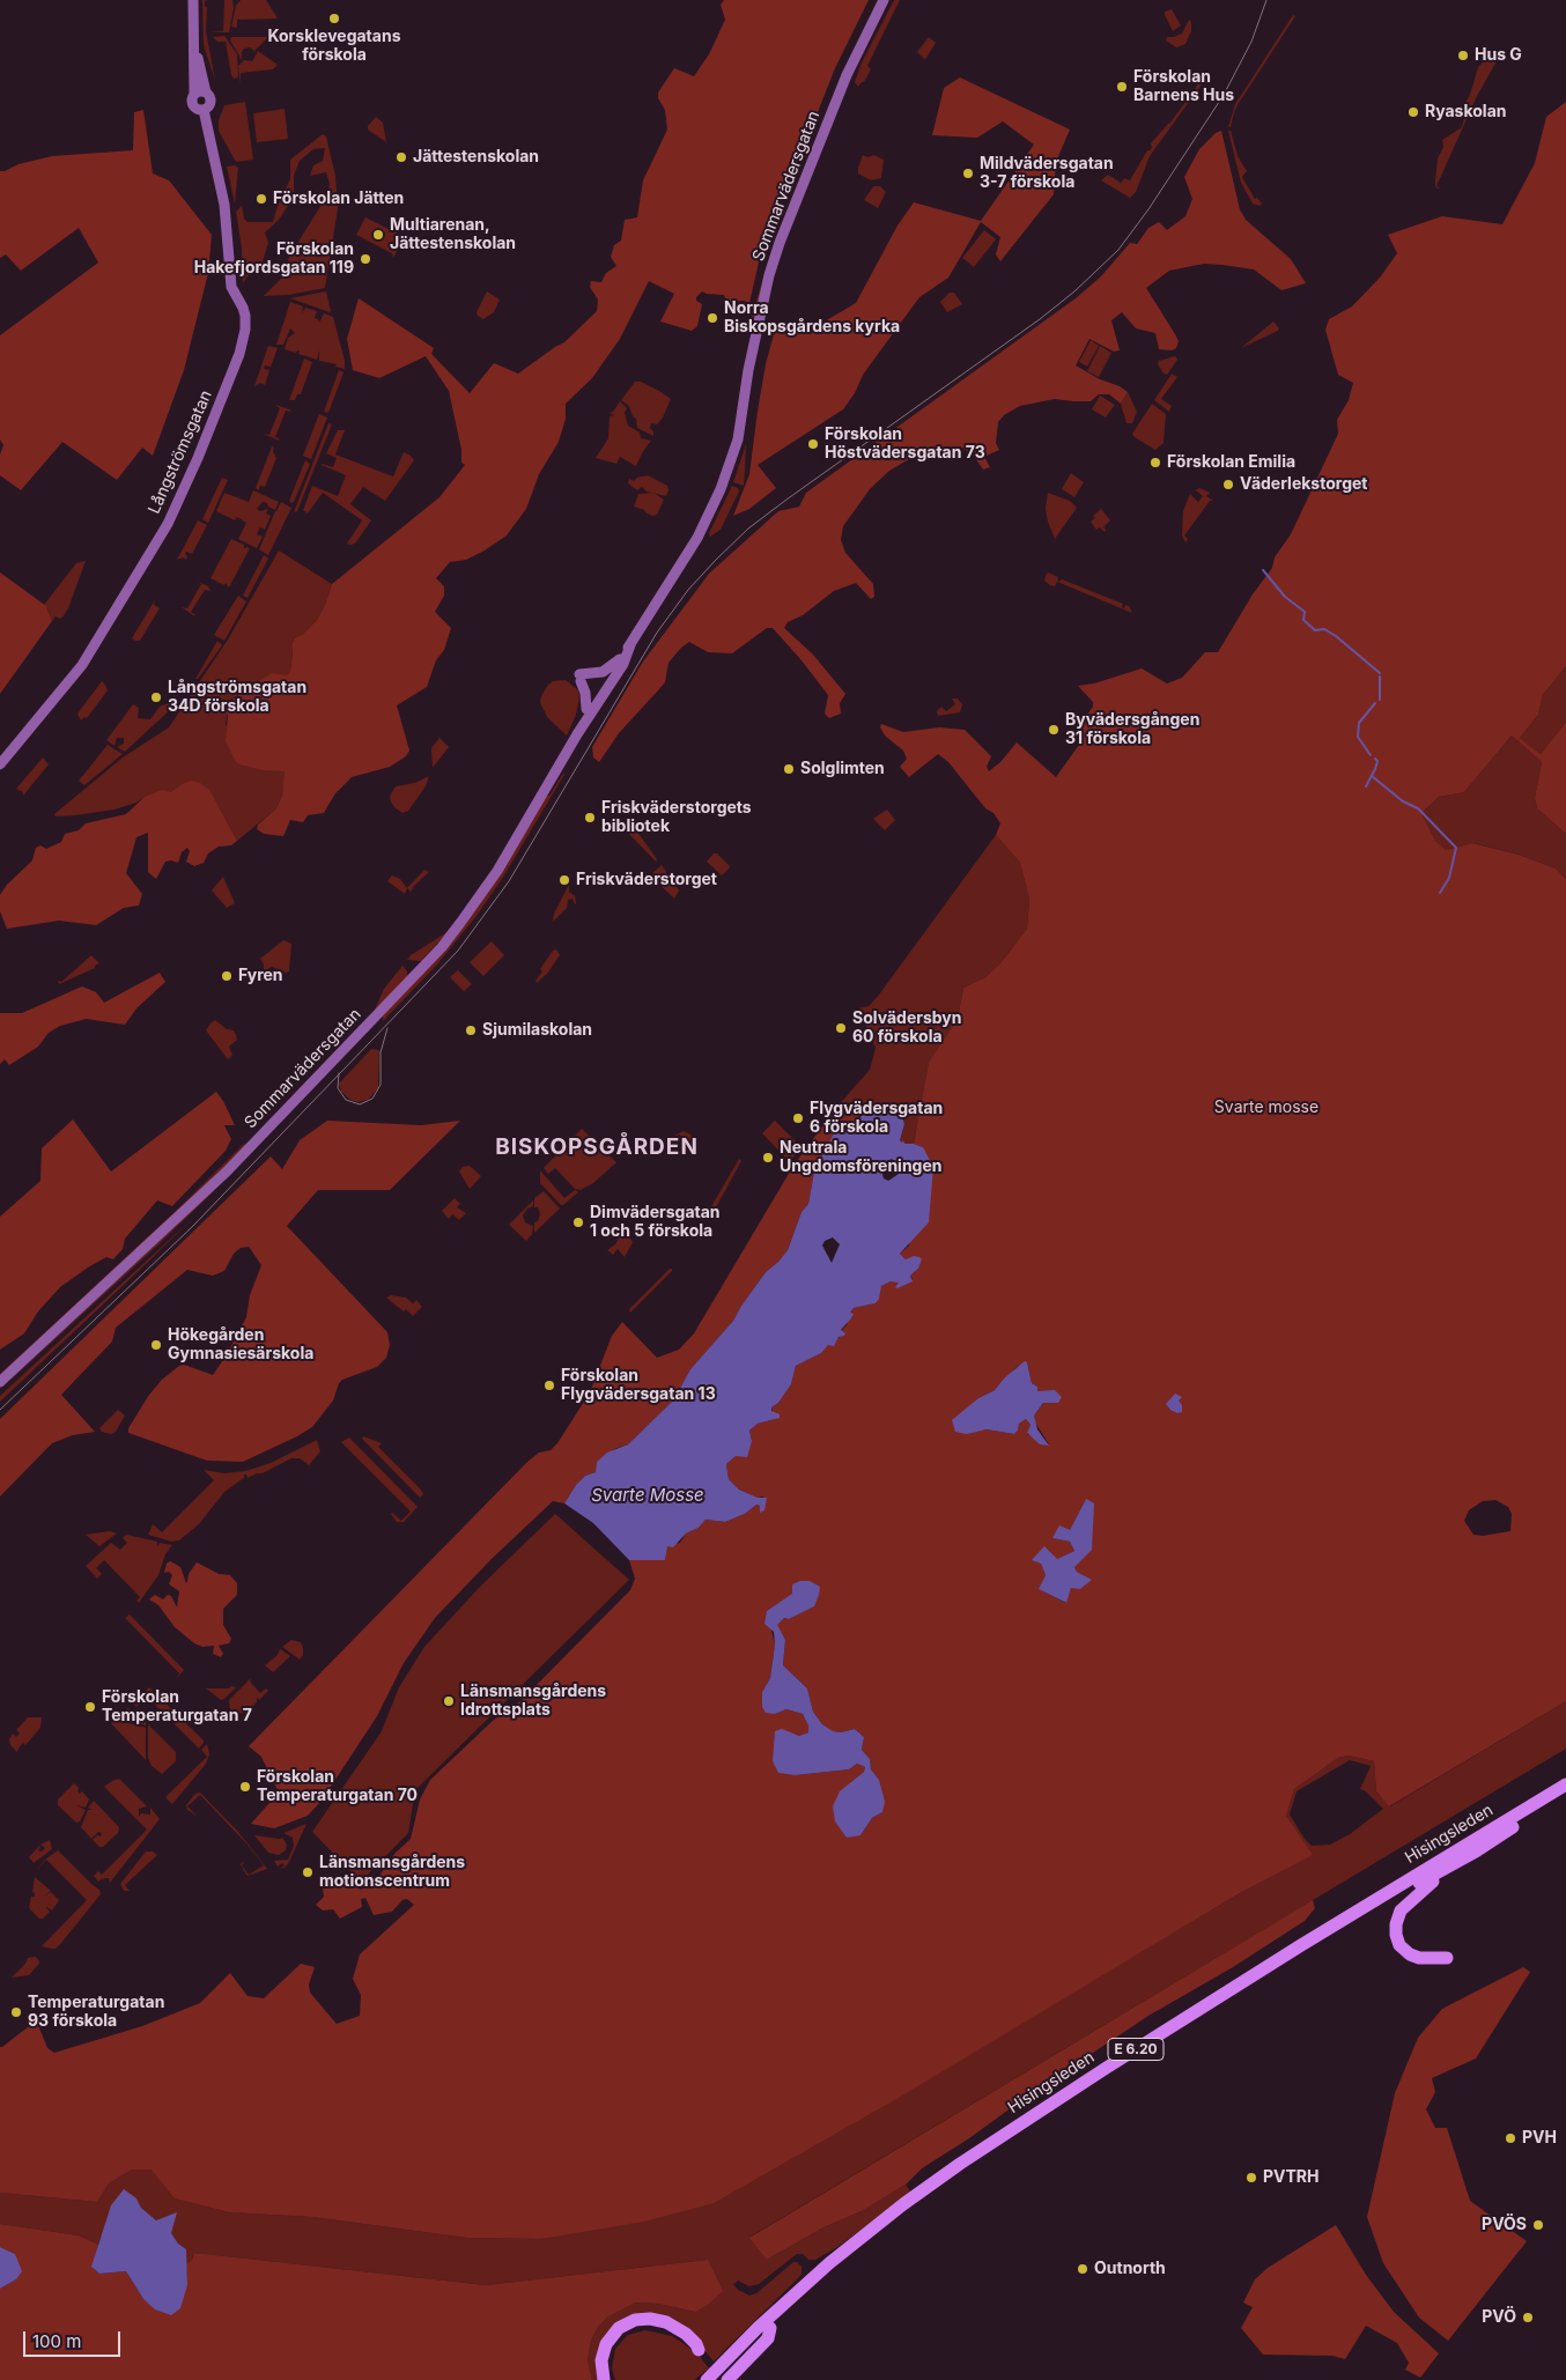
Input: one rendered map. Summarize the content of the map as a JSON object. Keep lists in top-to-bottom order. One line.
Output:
{"streets":{"highway":["Hisingsleden","E 6.20"],"street":["Sommarvädersgatan","Långströmsgatan"]},"districts":["BISKOPSGÅRDEN"],"water":["Svarte Mosse"],"parks":["Svarte mosse"],"places":["Korsklevegatans förskola","Hus G","Förskolan Barnens Hus","Ryaskolan","Jättestenskolan","Mildvädersgatan 3-7 förskola","Förskolan Jätten","Multiarenan, Jättestenskolan","Förskolan Hakefjordsgatan 119","Norra Biskopsgårdens kyrka","Förskolan Höstvädersgatan 73","Förskolan Emilia","Väderlekstorget","Långströmsgatan 34D förskola","Byvädersgången 31 förskola","Solglimten","Friskväderstorgets bibliotek","Friskväderstorget","Fyren","Solvädersbyn 60 förskola","Sjumilaskolan","Flygvädersgatan 6 förskola","Neutrala Ungdomsföreningen","Dimvädersgatan 1 och 5 förskola","Hökegården Gymnasiesärskola","Förskolan Flygvädersgatan 13","Länsmansgårdens Idrottsplats","Förskolan Temperaturgatan 7","Förskolan Temperaturgatan 70","Länsmansgårdens motionscentrum","Temperaturgatan 93 förskola","PVH","PVTRH","PVÖS","Outnorth","PVÖ"],"scale_bar":"100 m"}
